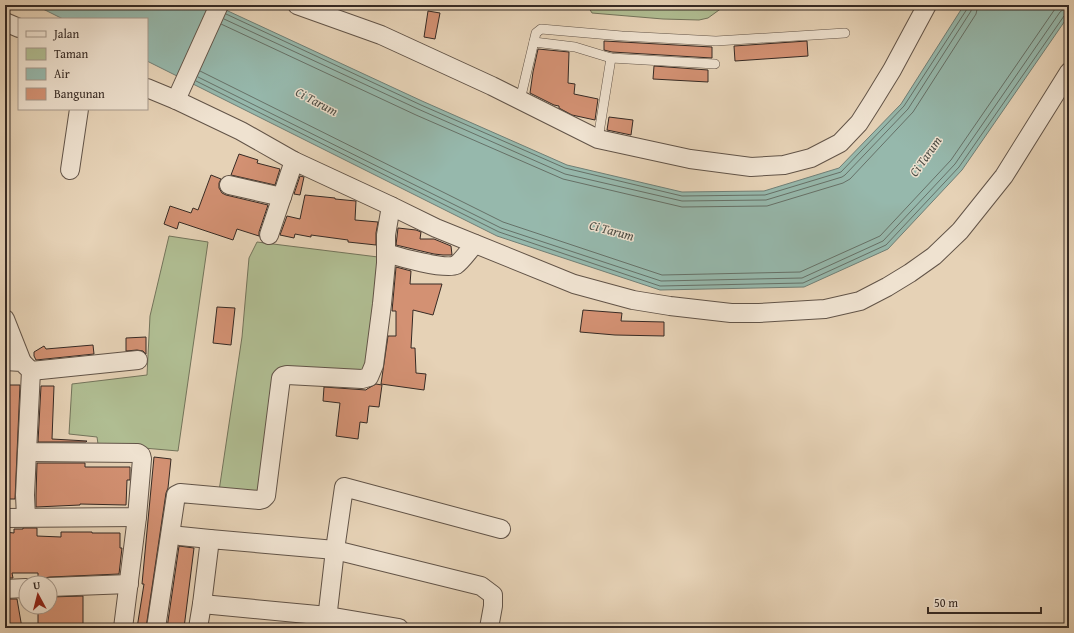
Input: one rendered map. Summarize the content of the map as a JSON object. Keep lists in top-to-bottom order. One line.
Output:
{"water":["Ci Tarum"],"legend":["Jalan","Taman","Air","Bangunan"],"scale_bar":"50 m","north":"top"}
